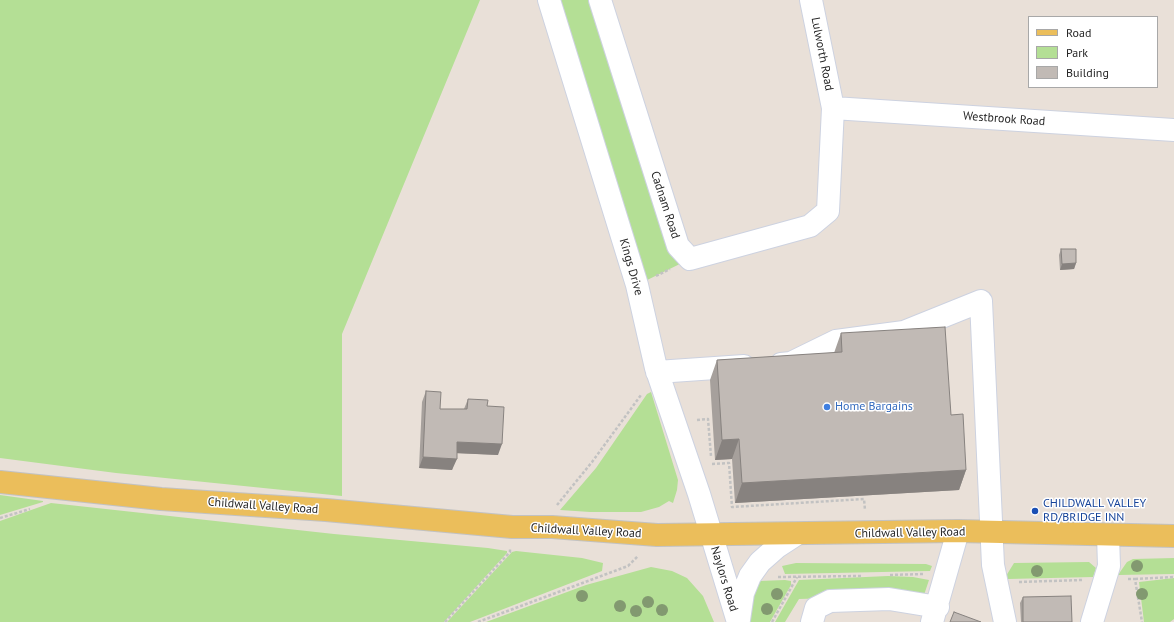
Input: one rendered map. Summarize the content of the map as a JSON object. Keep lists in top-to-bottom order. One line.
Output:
{"streets":{"main road":["Childwall Valley Road"],"street":["Lulworth Road","Westbrook Road","Cadnam Road","Kings Drive","Naylors Road"]},"crossings":[["Lulworth Road","Westbrook Road"],["Kings Drive","Childwall Valley Road"],["Kings Drive","Naylors Road"],["Childwall Valley Road","Naylors Road"]],"places":["Home Bargains","CHILDWALL VALLEY RD/BRIDGE INN"],"legend":["Road","Park","Building"]}
